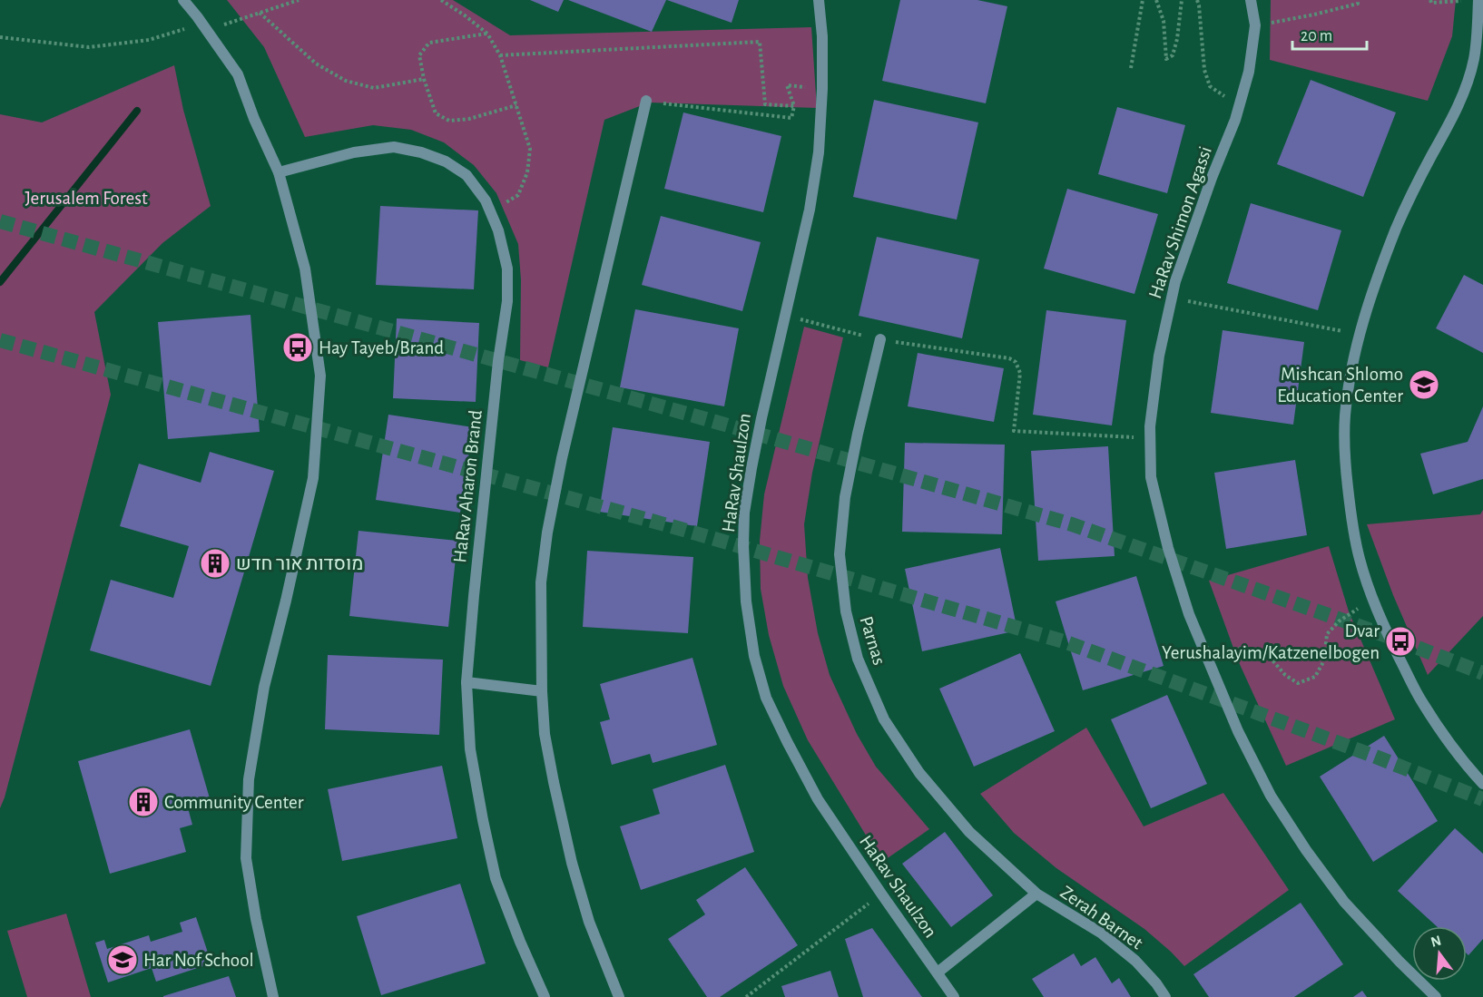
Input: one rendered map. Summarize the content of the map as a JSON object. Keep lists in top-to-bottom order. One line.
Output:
{"streets":{"street":["HaRav Shimon Agassi","HaRav Shaulzon","HaRav Aharon Brand","Parnas","Zerah Barnet"]},"crossings":[["Parnas","Zerah Barnet"]],"parks":["Jerusalem Forest"],"places":{"bus stop":["Hay Tayeb/Brand","Dvar Yerushalayim/Katzenelbogen"],"school or university":["Mishcan Shlomo Education Center","Har Nof School"],"building":["מוסדות אור חדש","Community Center"]},"scale_bar":"20 m","north":"top"}
